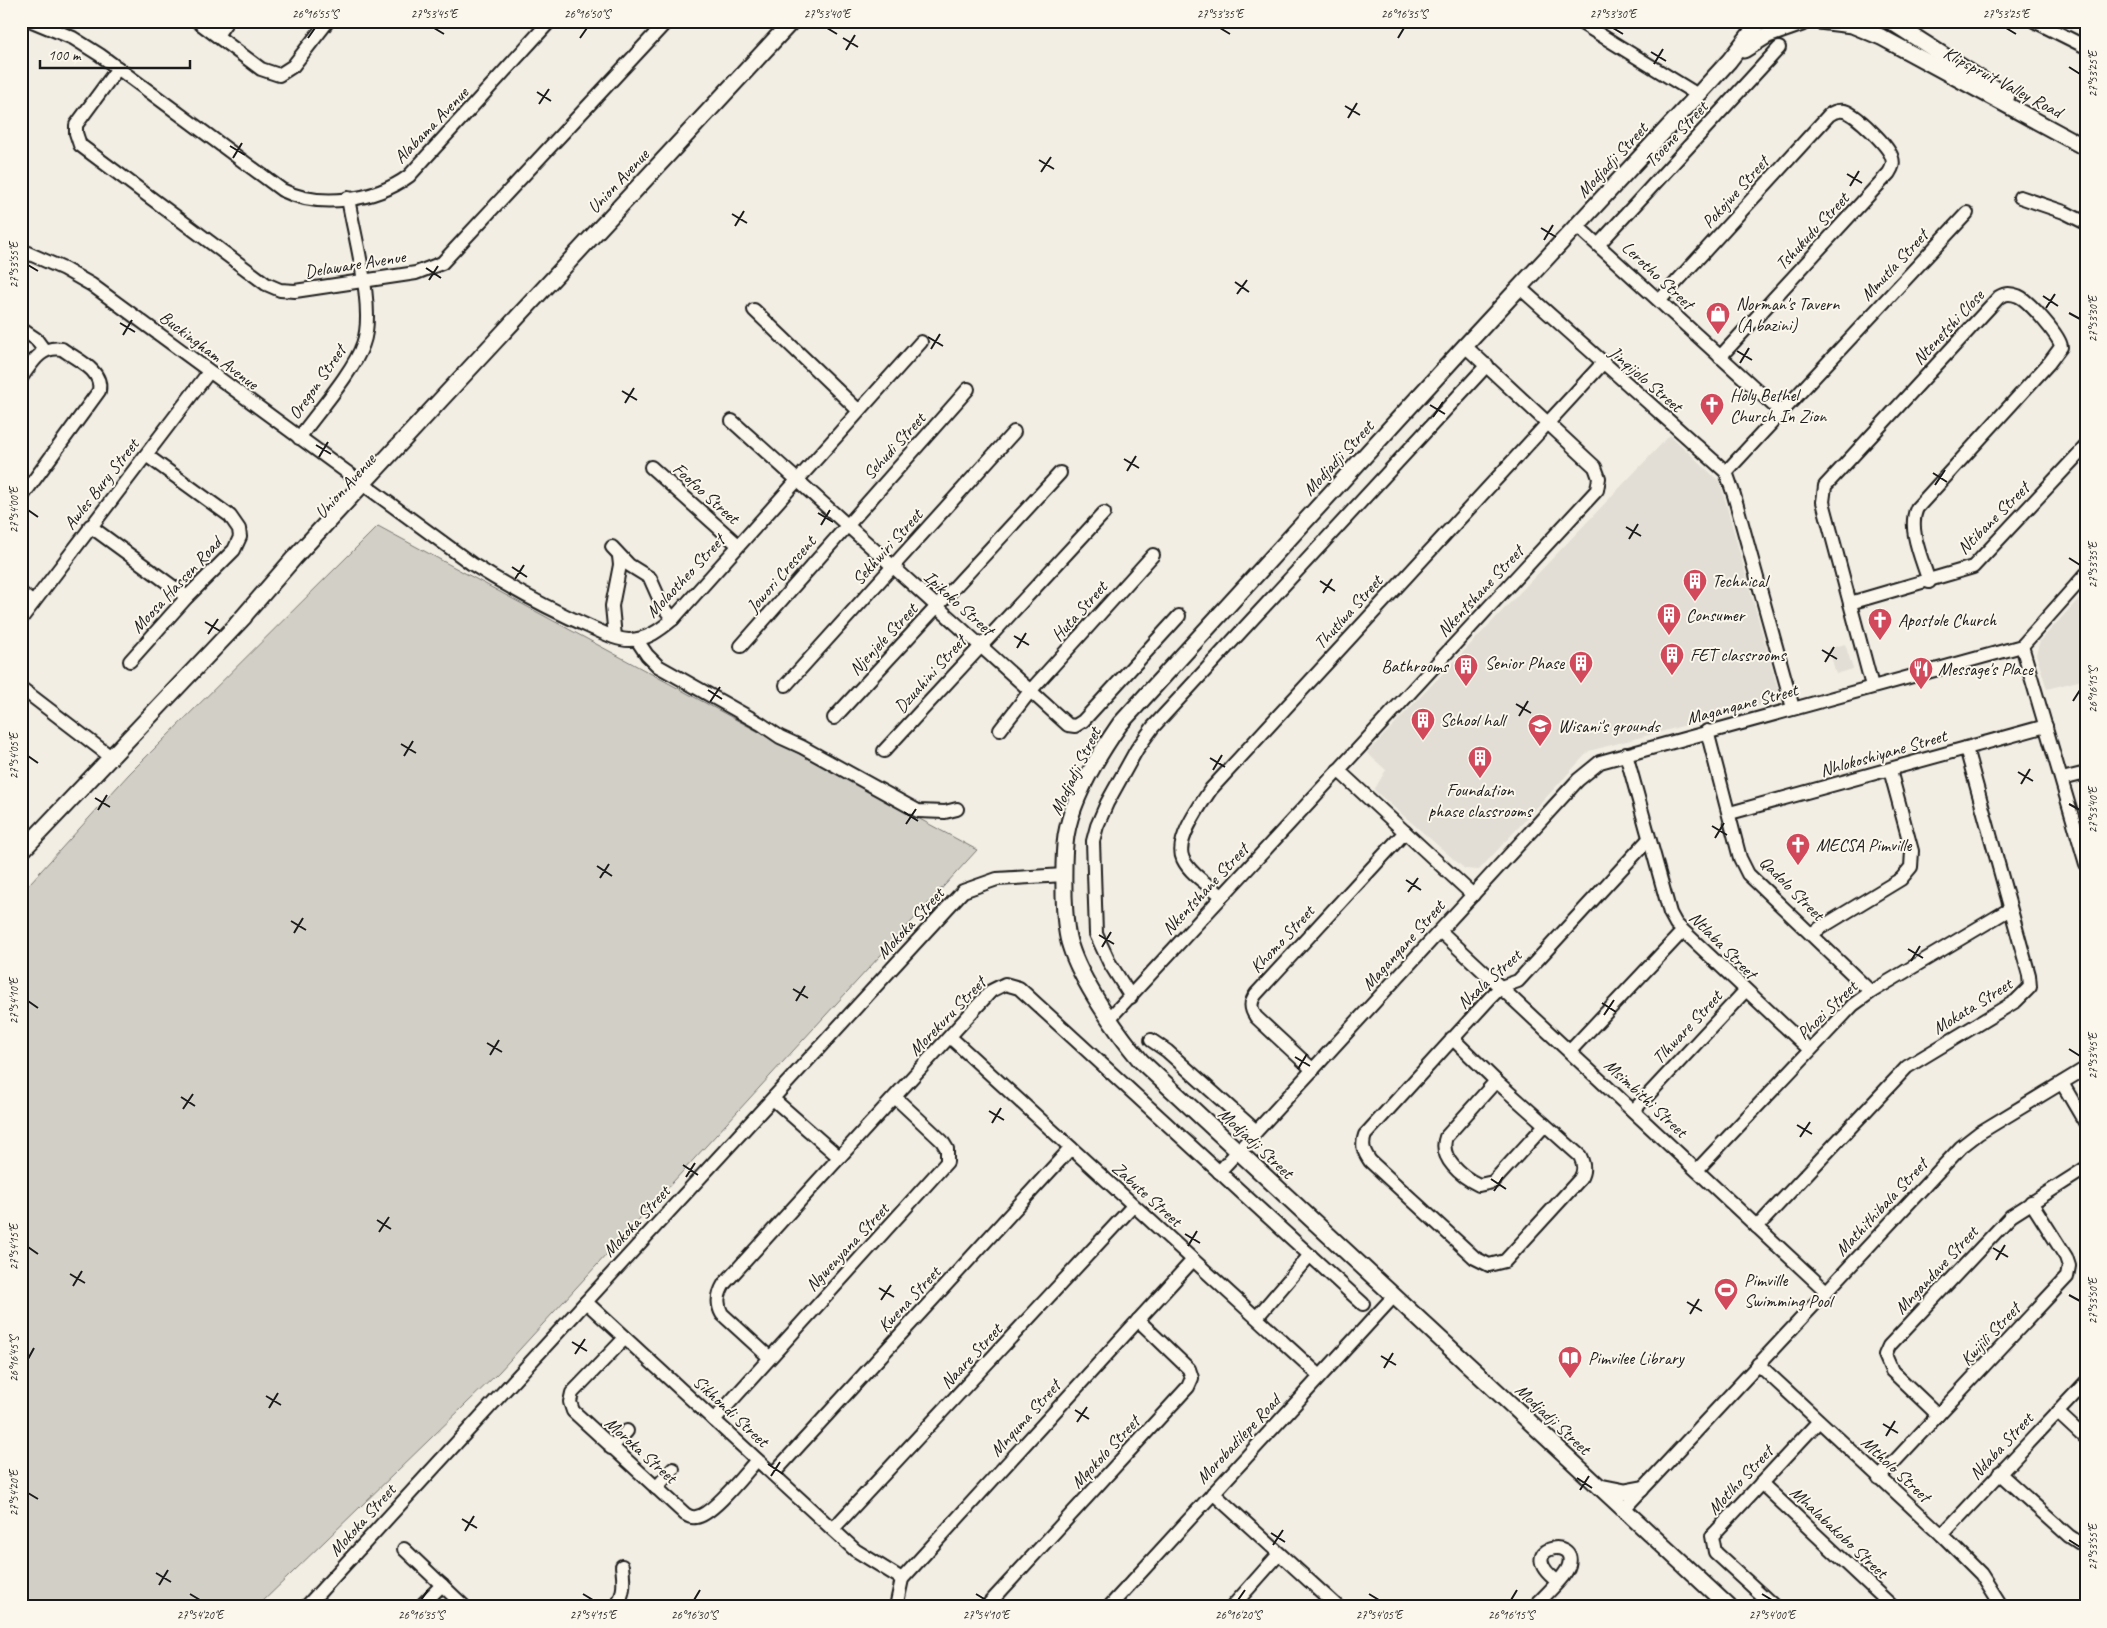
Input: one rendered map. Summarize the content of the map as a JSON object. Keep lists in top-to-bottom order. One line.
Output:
{"streets":{"street":["Klipspruit Valley Road","Alabama Avenue","Tsoene Street","Modjadji Street","Union Avenue","Pokojwe Street","Tshukudu Street","Delaware Avenue","Mmutla Street","Lerotho Street","Ntenetshi Close","Buckingham Avenue","Jinqijolo Street","Oregon Street","Sehudi Street","Awles Bury Street","Foofoo Street","Ntibane Street","Sekhwiri Street","Jowori Crescent","Molaotheo Street","Moosa Hassen Road","Nkentshane Street","Ipikoko Street","Huta Street","Thutlwa Street","Njenjele Street","Dzuahini Street","Maganqane Street","Nhlokoshiyane Street","Qadolo Street","Mokoka Street","Khomo Street","Ntlaba Street","Nxala Street","Mokata Street","Phozi Street","Morekuru Street","Tlhware Street","Msimbithi Street","Zabute Street","Mathithibala Street","Ngwenyana Street","Mngandave Street","Kwena Street","Kwijili Street","Naare Street","Sikhondi Street","Mnquma Street","Morobadilepe Road","Ndaba Street","Moroka Street","Mqokolo Street","Mtholo Street","Motlho Street","Mhalabakobo Street"]},"crossings":[["Klipspruit Valley Road","Modjadji Street"],["Alabama Avenue","Delaware Avenue"],["Alabama Avenue","Oregon Street"],["Tsoene Street","Lerotho Street"],["Modjadji Street","Lerotho Street"],["Modjadji Street","Jinqijolo Street"],["Modjadji Street","Nkentshane Street"],["Modjadji Street","Maganqane Street"],["Modjadji Street","Mokoka Street"],["Modjadji Street","Mathithibala Street"],["Modjadji Street","Morobadilepe Road"],["Union Avenue","Buckingham Avenue"],["Union Avenue","Molaotheo Street"],["Pokojwe Street","Tshukudu Street"],["Pokojwe Street","Lerotho Street"],["Tshukudu Street","Lerotho Street"],["Delaware Avenue","Oregon Street"],["Mmutla Street","Lerotho Street"],["Mmutla Street","Jinqijolo Street"],["Ntenetshi Close","Ntibane Street"],["Ntenetshi Close","Maganqane Street"],["Buckingham Avenue","Oregon Street"],["Buckingham Avenue","Awles Bury Street"],["Buckingham Avenue","Molaotheo Street"],["Jinqijolo Street","Thutlwa Street"],["Jinqijolo Street","Maganqane Street"],["Sehudi Street","Jowori Crescent"],["Sehudi Street","Ipikoko Street"],["Awles Bury Street","Moosa Hassen Road"],["Foofoo Street","Molaotheo Street"],["Sekhwiri Street","Ipikoko Street"],["Jowori Crescent","Ipikoko Street"],["Molaotheo Street","Ipikoko Street"],["Nkentshane Street","Thutlwa Street"],["Ipikoko Street","Huta Street"],["Ipikoko Street","Njenjele Street"],["Ipikoko Street","Dzuahini Street"],["Maganqane Street","Qadolo Street"],["Maganqane Street","Khomo Street"],["Maganqane Street","Ntlaba Street"],["Maganqane Street","Morekuru Street"],["Maganqane Street","Msimbithi Street"],["Nhlokoshiyane Street","Qadolo Street"],["Nhlokoshiyane Street","Mokata Street"],["Qadolo Street","Phozi Street"],["Mokoka Street","Sikhondi Street"],["Ntlaba Street","Nxala Street"],["Ntlaba Street","Phozi Street"],["Ntlaba Street","Tlhware Street"],["Nxala Street","Msimbithi Street"],["Mokata Street","Phozi Street"],["Mokata Street","Msimbithi Street"],["Phozi Street","Msimbithi Street"],["Morekuru Street","Zabute Street"],["Morekuru Street","Ngwenyana Street"],["Tlhware Street","Msimbithi Street"],["Msimbithi Street","Mathithibala Street"],["Zabute Street","Kwena Street"],["Zabute Street","Naare Street"],["Zabute Street","Mnquma Street"],["Zabute Street","Morobadilepe Road"],["Mathithibala Street","Mtholo Street"],["Ngwenyana Street","Sikhondi Street"],["Mngandave Street","Kwijili Street"],["Kwena Street","Sikhondi Street"],["Kwijili Street","Mtholo Street"],["Naare Street","Sikhondi Street"],["Sikhondi Street","Mnquma Street"],["Sikhondi Street","Moroka Street"],["Mnquma Street","Mqokolo Street"],["Ndaba Street","Mtholo Street"],["Mtholo Street","Motlho Street"],["Motlho Street","Mhalabakobo Street"]],"places":{"shop":["Norman's Tavern (A bazini)"],"church":["Holy Bethel Church In Zion","Apostole Church","MECSA Pimville"],"building":["Technical","Consumer","FET classrooms","Senior Phase","Bathrooms","School hall","Foundation phase classrooms"],"restaurant":["Message's Place"],"school or university":["Wisani's grounds"],"sports":["Pimville Swimming Pool"],"library":["Pimvilee Library"]},"scale_bar":"100 m","coordinates":["26°16'55\"S","27°53'45\"E","26°16'50\"S","27°53'40\"E","27°53'35\"E","26°16'35\"S","27°53'30\"E","27°53'25\"E","27°53'55\"E","27°54'00\"E","26°16'15\"S","27°54'05\"E","27°54'10\"E","27°54'15\"E","27°53'50\"E","26°16'45\"S","27°54'20\"E","26°16'30\"S","26°16'20\"S"]}
